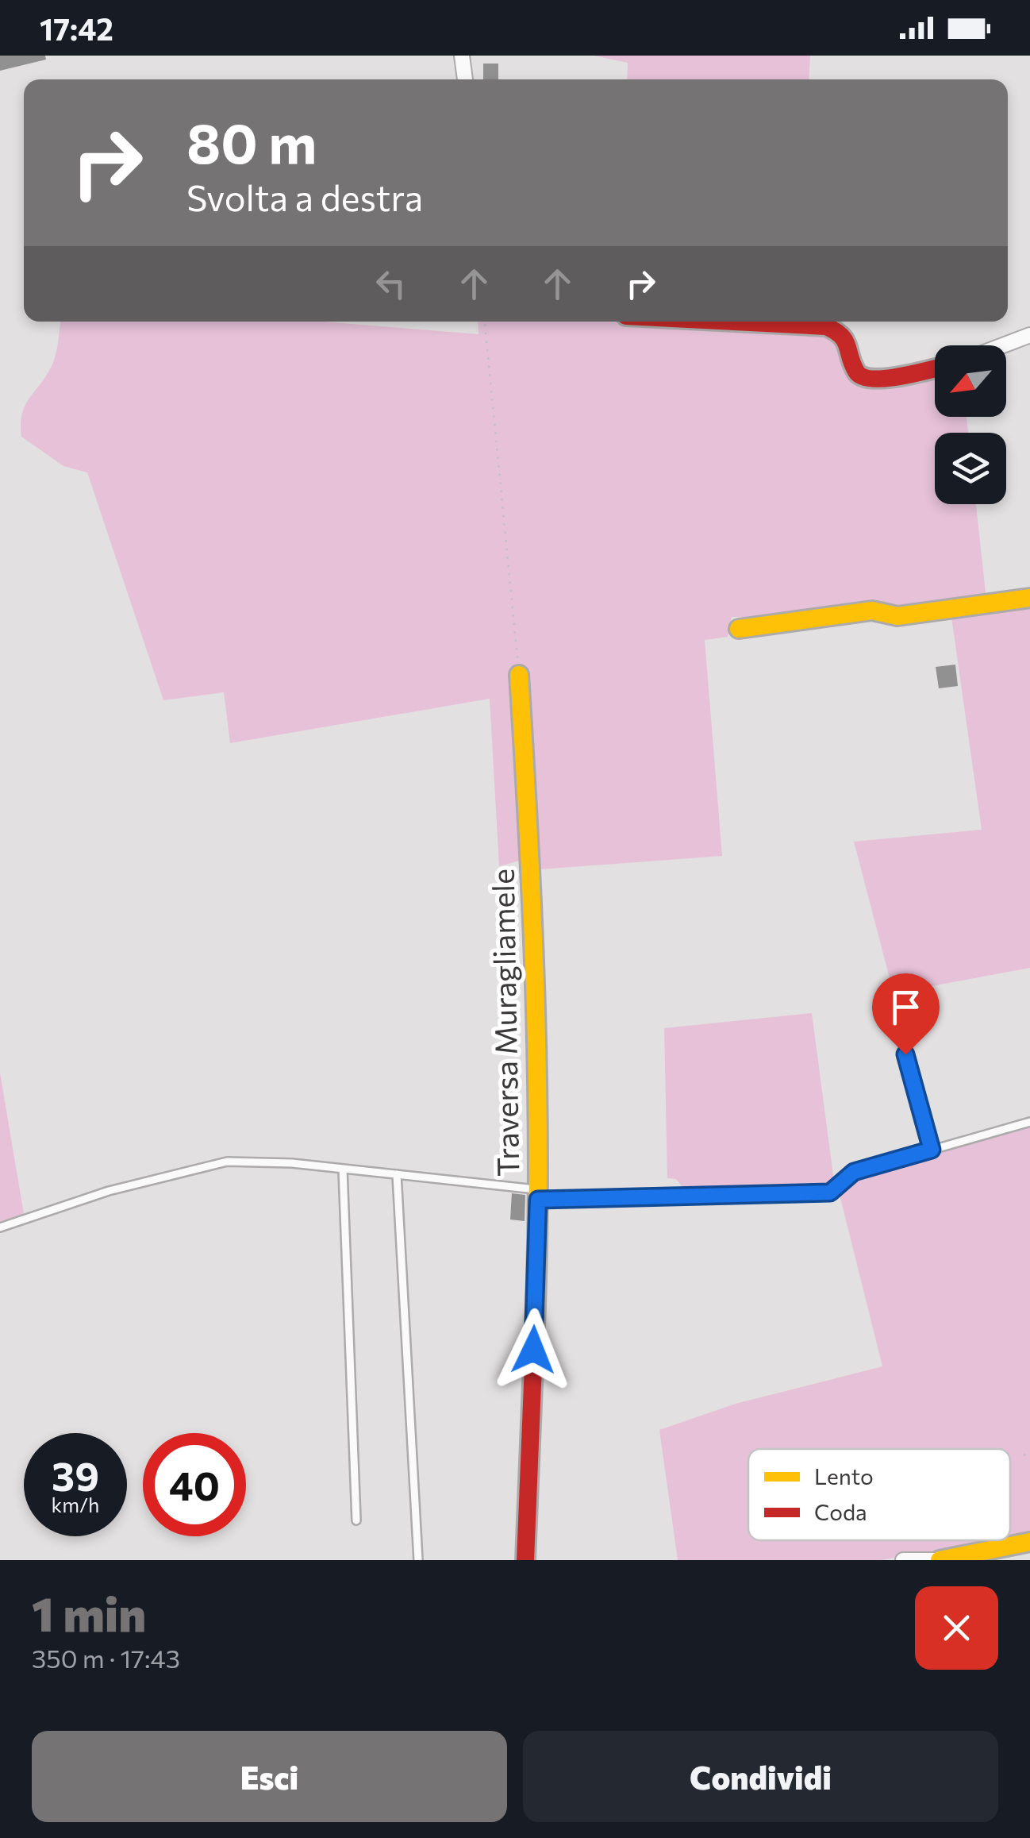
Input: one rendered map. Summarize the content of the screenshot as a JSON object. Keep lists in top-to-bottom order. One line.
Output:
{"streets":{"street":["Traversa Muragliamele"]},"legend":["Lento","Coda"],"north":"bottom left","page":{"status":"17:42","turn":["80 m","Svolta a destra"],"speed":"39 km/h","limit":"40","heading":["1 min","350 m · 17:43"],"buttons":["Esci","Condividi"]}}
